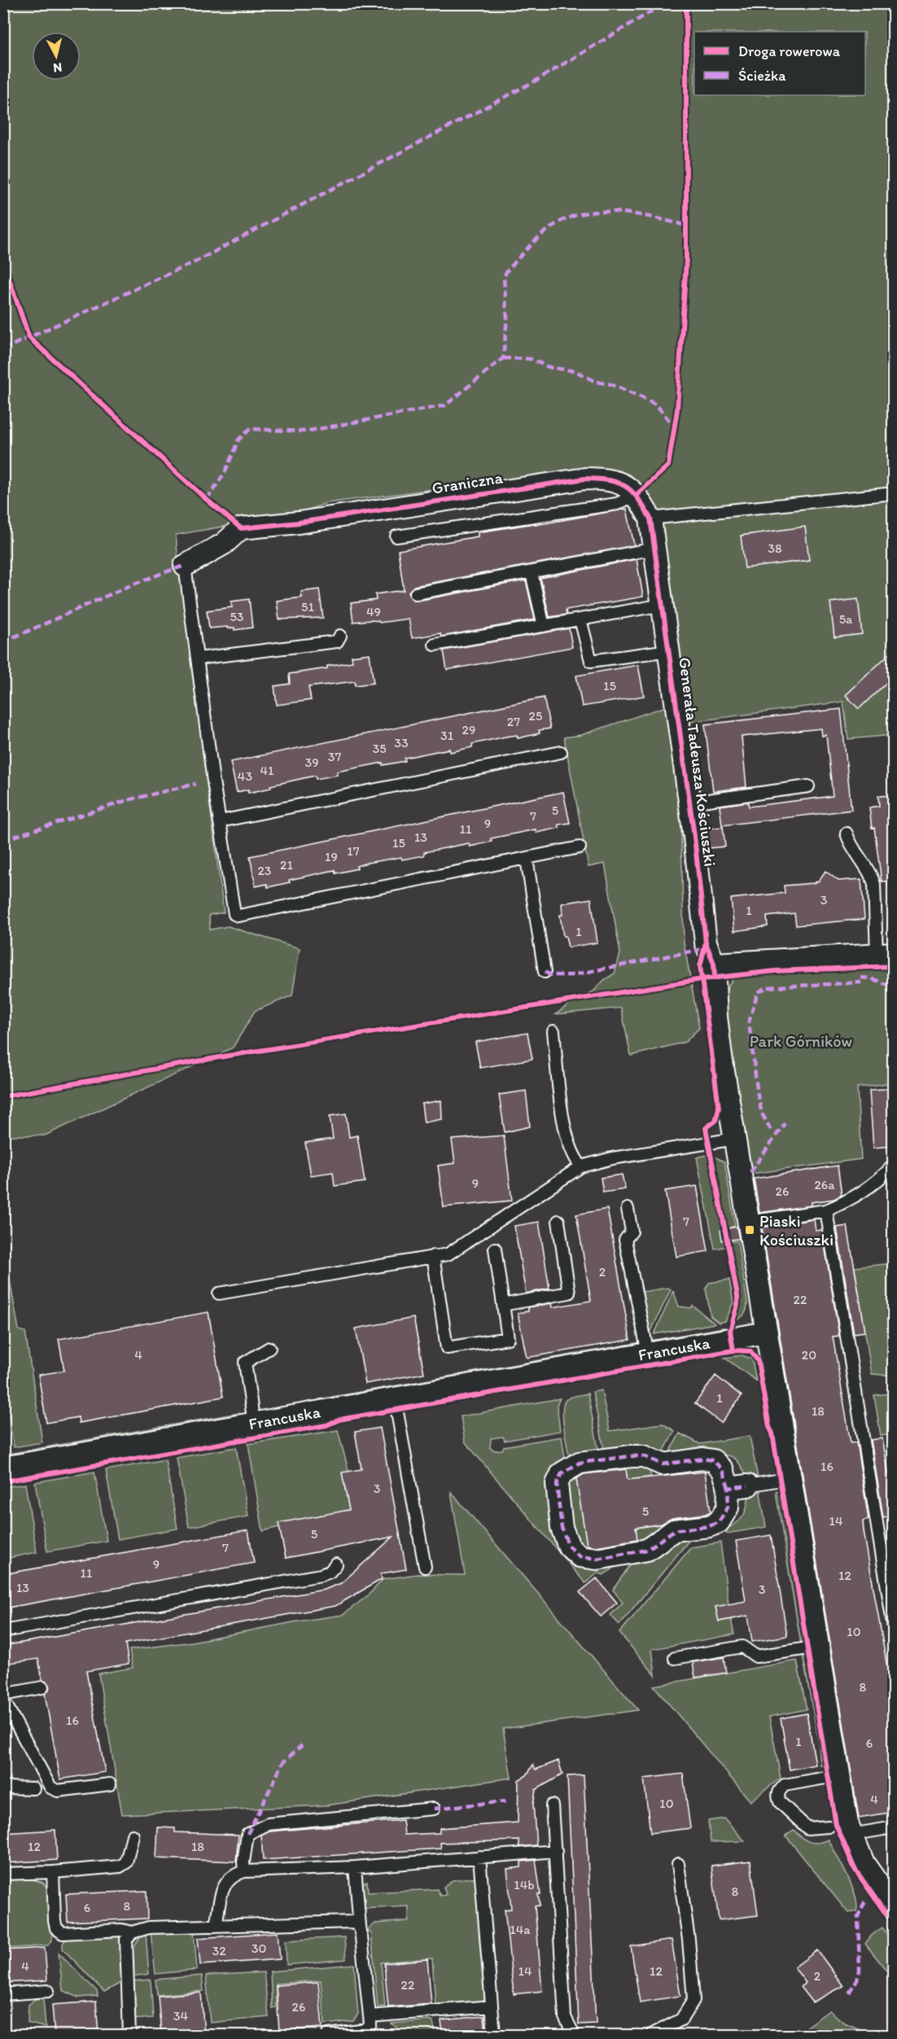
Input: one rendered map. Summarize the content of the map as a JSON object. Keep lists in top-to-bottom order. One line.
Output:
{"streets":{"street":["Graniczna","Generała Tadeusza Kościuszki","Francuska"]},"crossings":[["Generała Tadeusza Kościuszki","Francuska"]],"parks":["Park Górników"],"places":{"transit":["Piaski Kościuszki"]},"house_numbers":["38","51","49","53","5a","15","25","27","29","31","33","35","37","39","41","43","5","7","9","11","13","15","17","19","21","23","3","1","1","9","26a","26","7","2","22","4","20","1","18","16","3","5","14","5","7","9","11","12","13","3","10","8","16","1","6","4","10","12","18","14b","8","8","6","14a","30","32","4","14","12","2","22","26","34"],"legend":["Droga rowerowa","Ścieżka"],"north":"bottom"}
